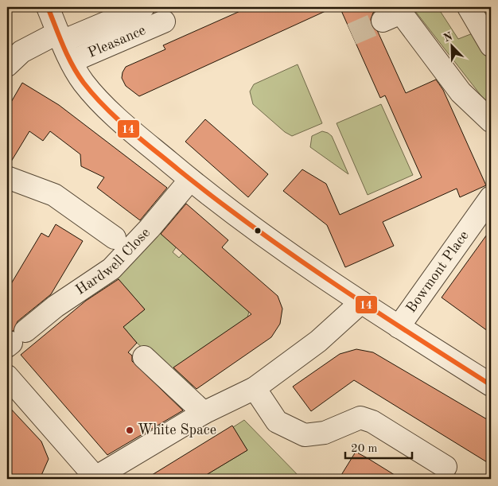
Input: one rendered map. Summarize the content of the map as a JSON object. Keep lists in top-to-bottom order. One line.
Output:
{"streets":{"street":["Pleasance","Hardwell Close","Bowmont Place"]},"crossings":[["Pleasance","Hardwell Close"],["Pleasance","Bowmont Place"]],"places":["White Space"],"lines":["transit line 14"],"scale_bar":"20 m","north":"top left"}
